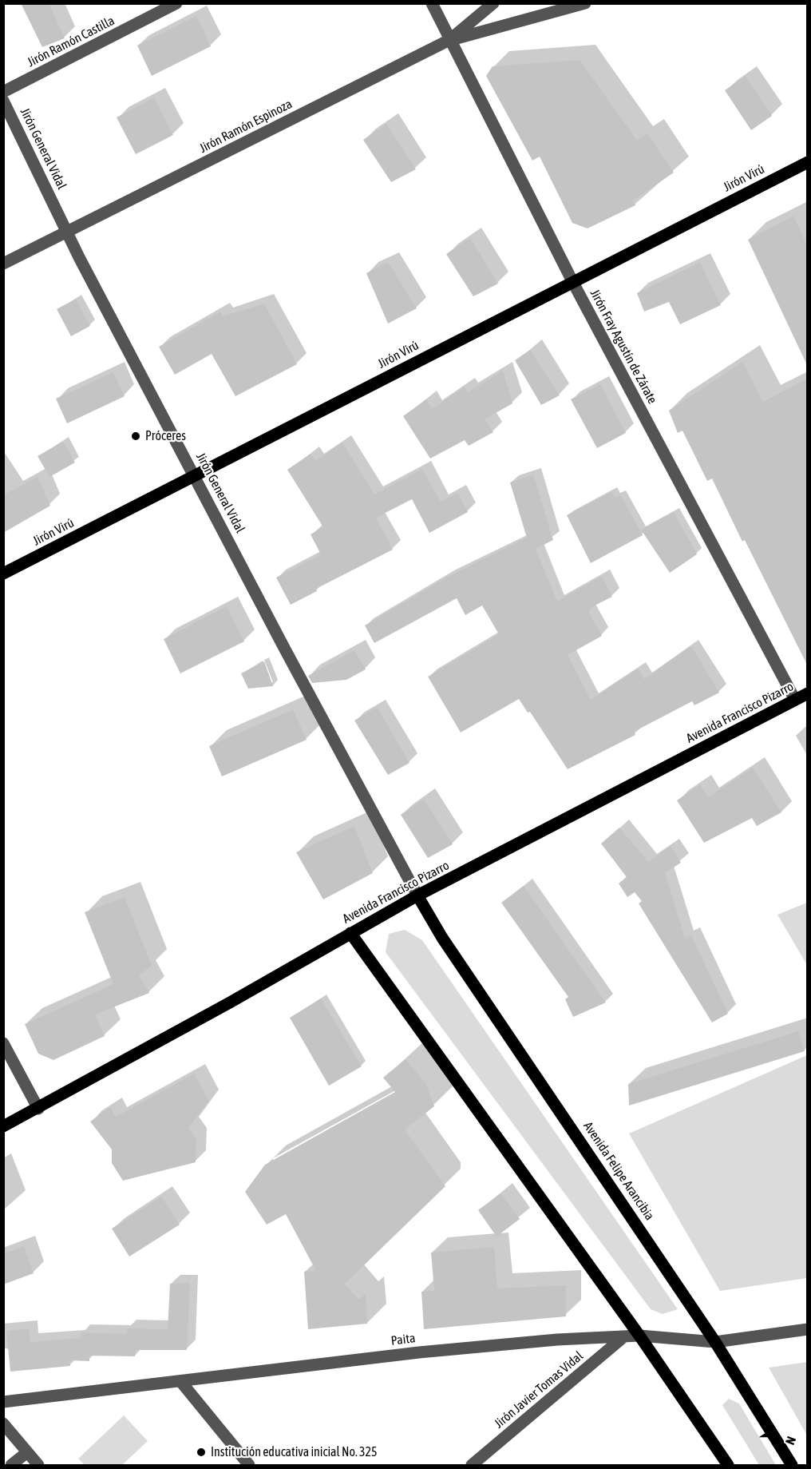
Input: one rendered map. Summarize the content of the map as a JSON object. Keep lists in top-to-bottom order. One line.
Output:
{"streets":{"main road":["Jirón Virú","Avenida Francisco Pizarro","Avenida Felipe Arancibia"],"street":["Jirón Ramón Castilla","Jirón Ramón Espinoza","Jirón General Vidal","Jirón Fray Agustín de Zárate","Paita","Jirón Javier Tomas Vidal"]},"crossings":[["Jirón Ramón Espinoza","Jirón General Vidal"],["Jirón Ramón Espinoza","Jirón Fray Agustín de Zárate"],["Jirón General Vidal","Jirón Virú"],["Jirón General Vidal","Avenida Francisco Pizarro"],["Jirón General Vidal","Avenida Felipe Arancibia"],["Jirón Virú","Jirón Fray Agustín de Zárate"],["Jirón Fray Agustín de Zárate","Avenida Francisco Pizarro"],["Avenida Francisco Pizarro","Avenida Felipe Arancibia"],["Avenida Felipe Arancibia","Paita"],["Paita","Jirón Javier Tomas Vidal"]],"places":["Próceres","Institución educativa inicial No. 325"],"north":"right"}
